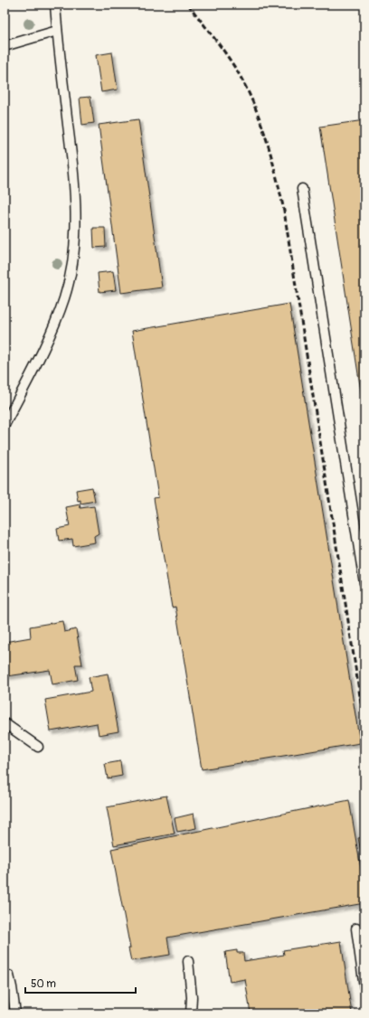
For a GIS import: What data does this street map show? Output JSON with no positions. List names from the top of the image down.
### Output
{
  "scale_bar": "50 m"
}
